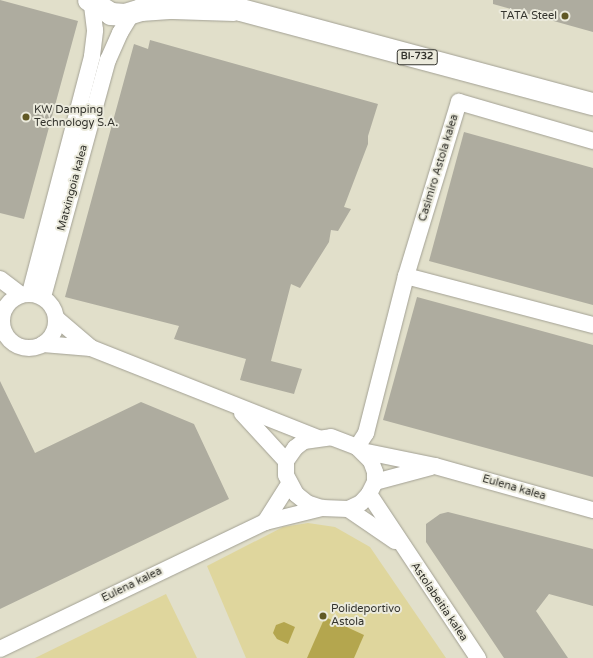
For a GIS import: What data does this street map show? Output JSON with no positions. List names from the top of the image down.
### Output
{
  "streets": {
    "main road": ["BI-732"],
    "street": [
      "Casimiro Astola kalea",
      "Matxingoia kalea",
      "Eulena kalea",
      "Astolabeitia kalea"
    ]
  },
  "crossings": [
    ["BI-732", "Matxingoia kalea"],
    ["Casimiro Astola kalea", "Eulena kalea"],
    ["Casimiro Astola kalea", "Astolabeitia kalea"],
    ["Eulena kalea", "Astolabeitia kalea"]
  ],
  "places": ["TATA Steel", "KW Damping Technology S.A.", "Polideportivo Astola"]
}
